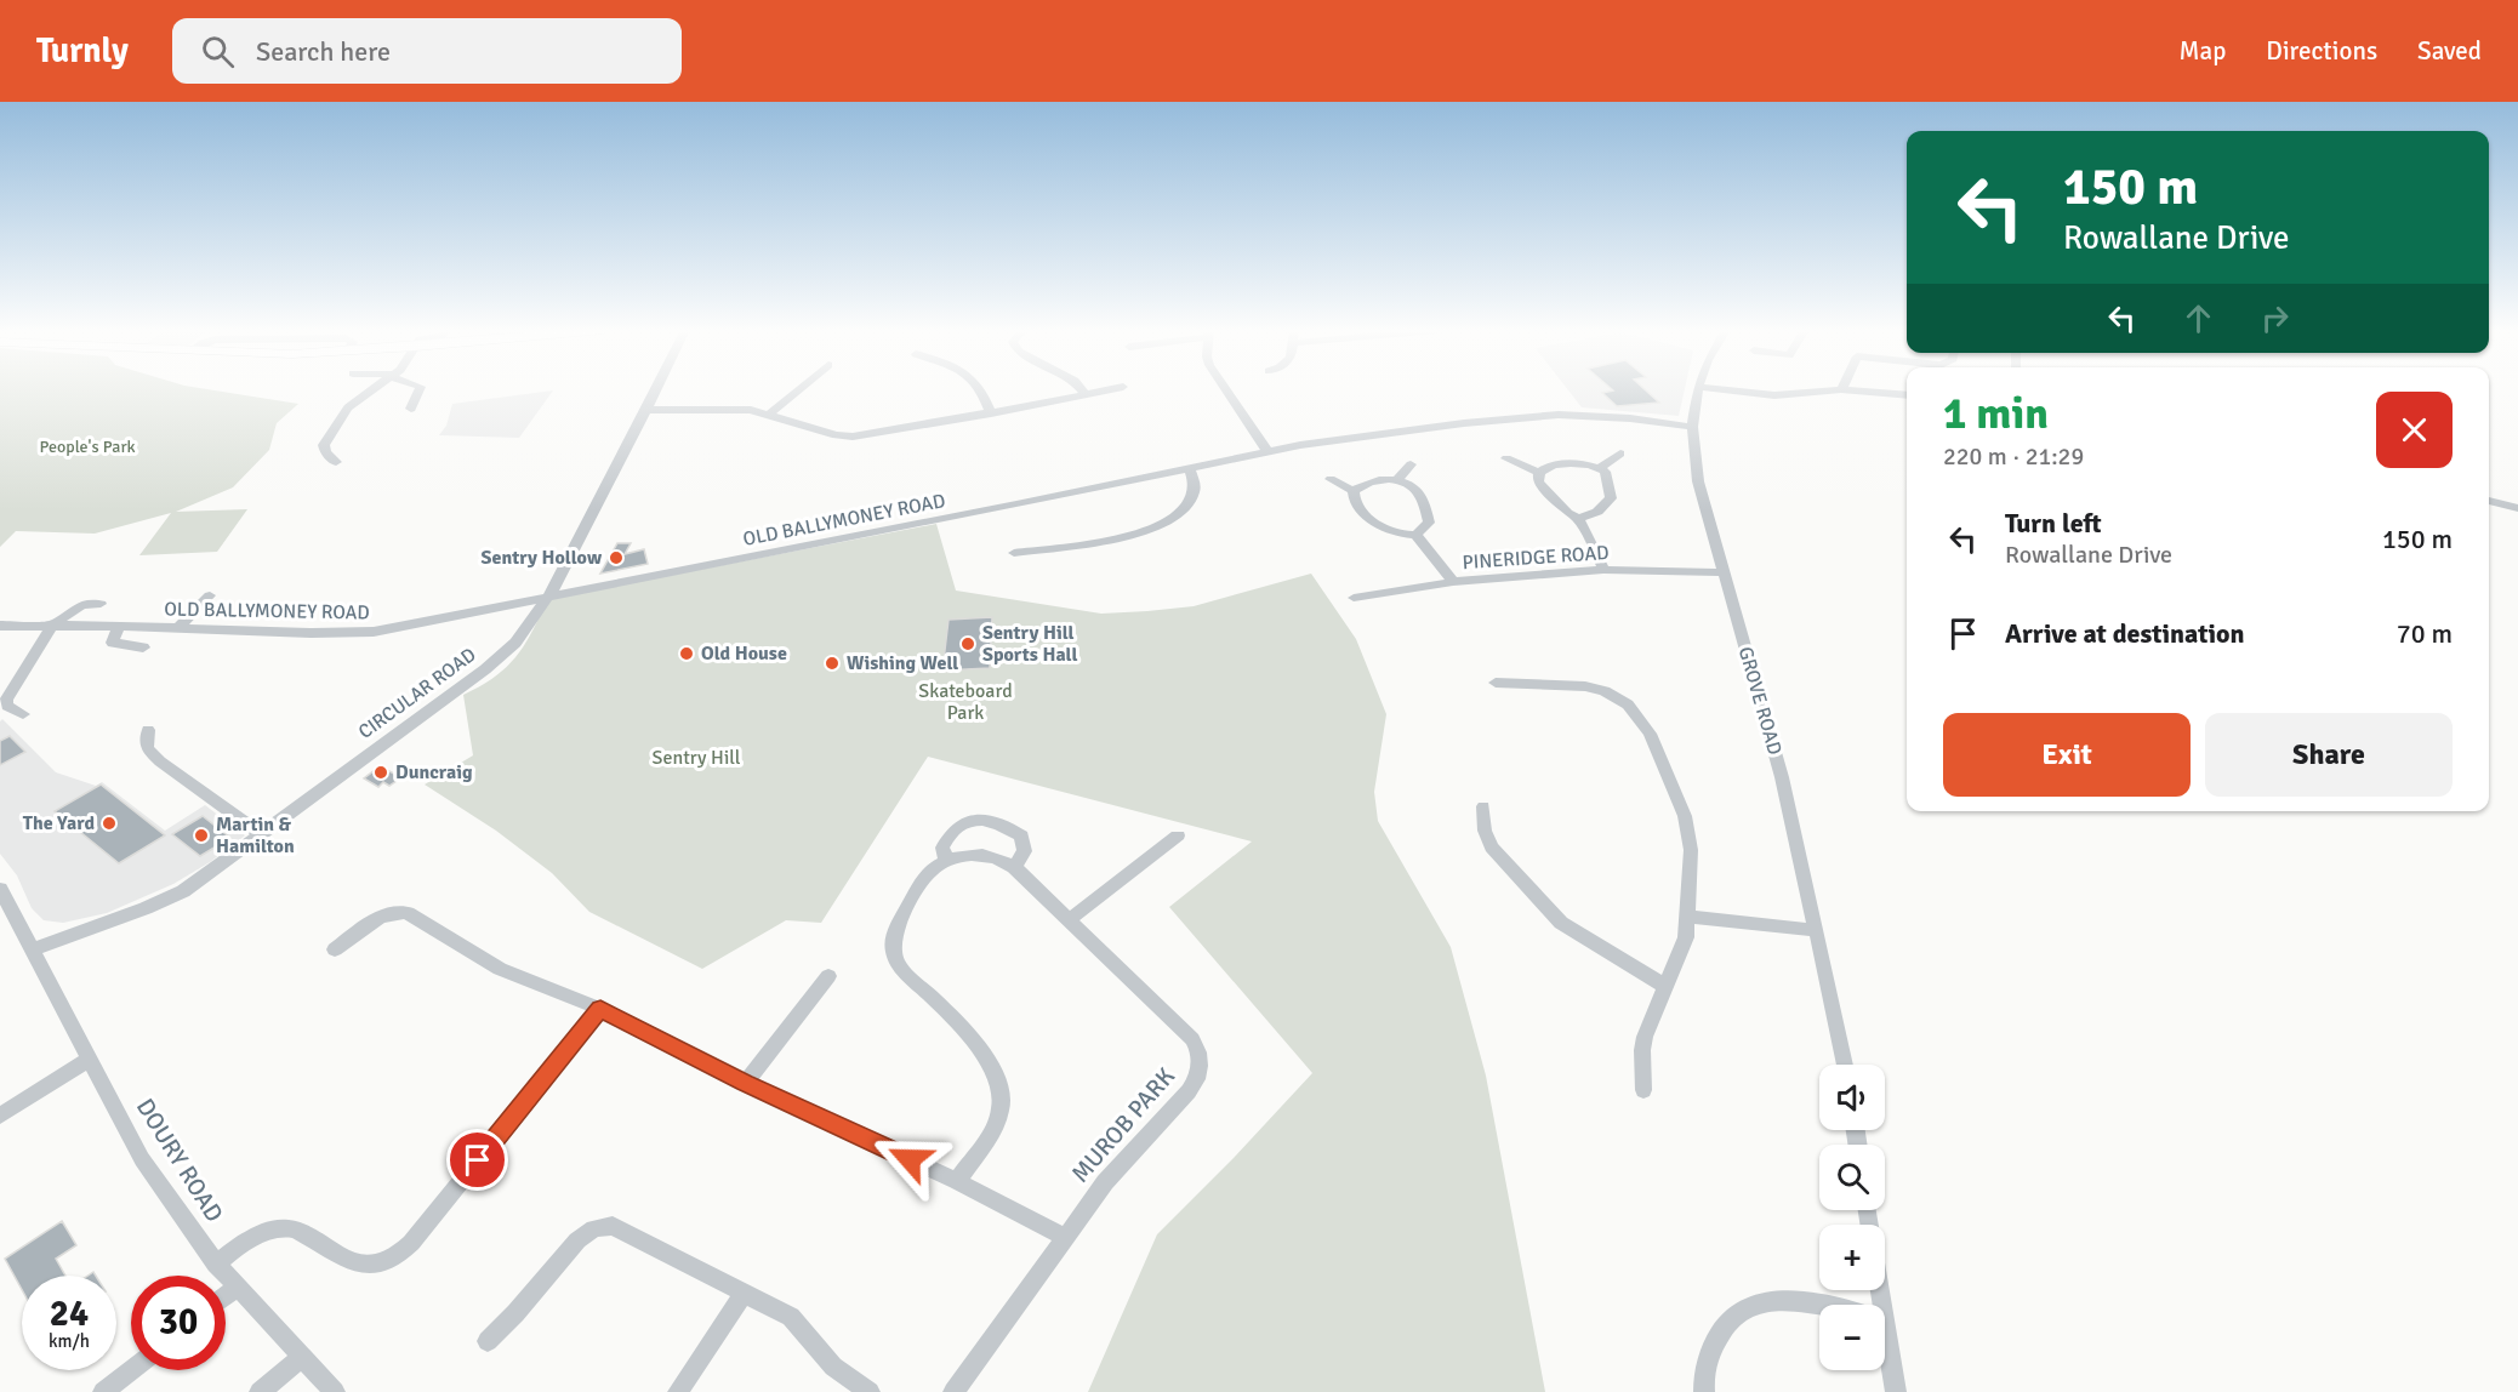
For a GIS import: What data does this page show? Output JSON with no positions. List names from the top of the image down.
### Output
{
  "streets": {
    "street": [
      "OLD BALLYMONEY ROAD",
      "PINERIDGE ROAD",
      "CIRCULAR ROAD",
      "GROVE ROAD",
      "MUROB PARK",
      "DOURY ROAD"
    ]
  },
  "crossings": [
    ["OLD BALLYMONEY ROAD", "CIRCULAR ROAD"],
    ["OLD BALLYMONEY ROAD", "GROVE ROAD"],
    ["PINERIDGE ROAD", "GROVE ROAD"],
    ["CIRCULAR ROAD", "DOURY ROAD"]
  ],
  "parks": ["People's Park", "Skateboard Park", "Sentry Hill"],
  "places": [
    "Sentry Hollow",
    "Sentry Hill Sports Hall",
    "Old House",
    "Wishing Well",
    "Duncraig",
    "The Yard",
    "Martin & Hamilton"
  ],
  "page": {
    "header": "Turnly",
    "search": "Search here",
    "nav": ["Map", "Directions", "Saved"],
    "turn": ["150 m", "Rowallane Drive"],
    "heading": ["1 min", "220 m · 21:29"],
    "list": [
      {
        "name": "Turn left",
        "note": "Rowallane Drive",
        "value": "150 m"
      },
      {
        "name": "Arrive at destination",
        "value": "70 m"
      }
    ],
    "buttons": ["Exit", "Share"],
    "map_buttons": ["+", "−"],
    "speed": "24 km/h",
    "limit": "30"
  }
}
